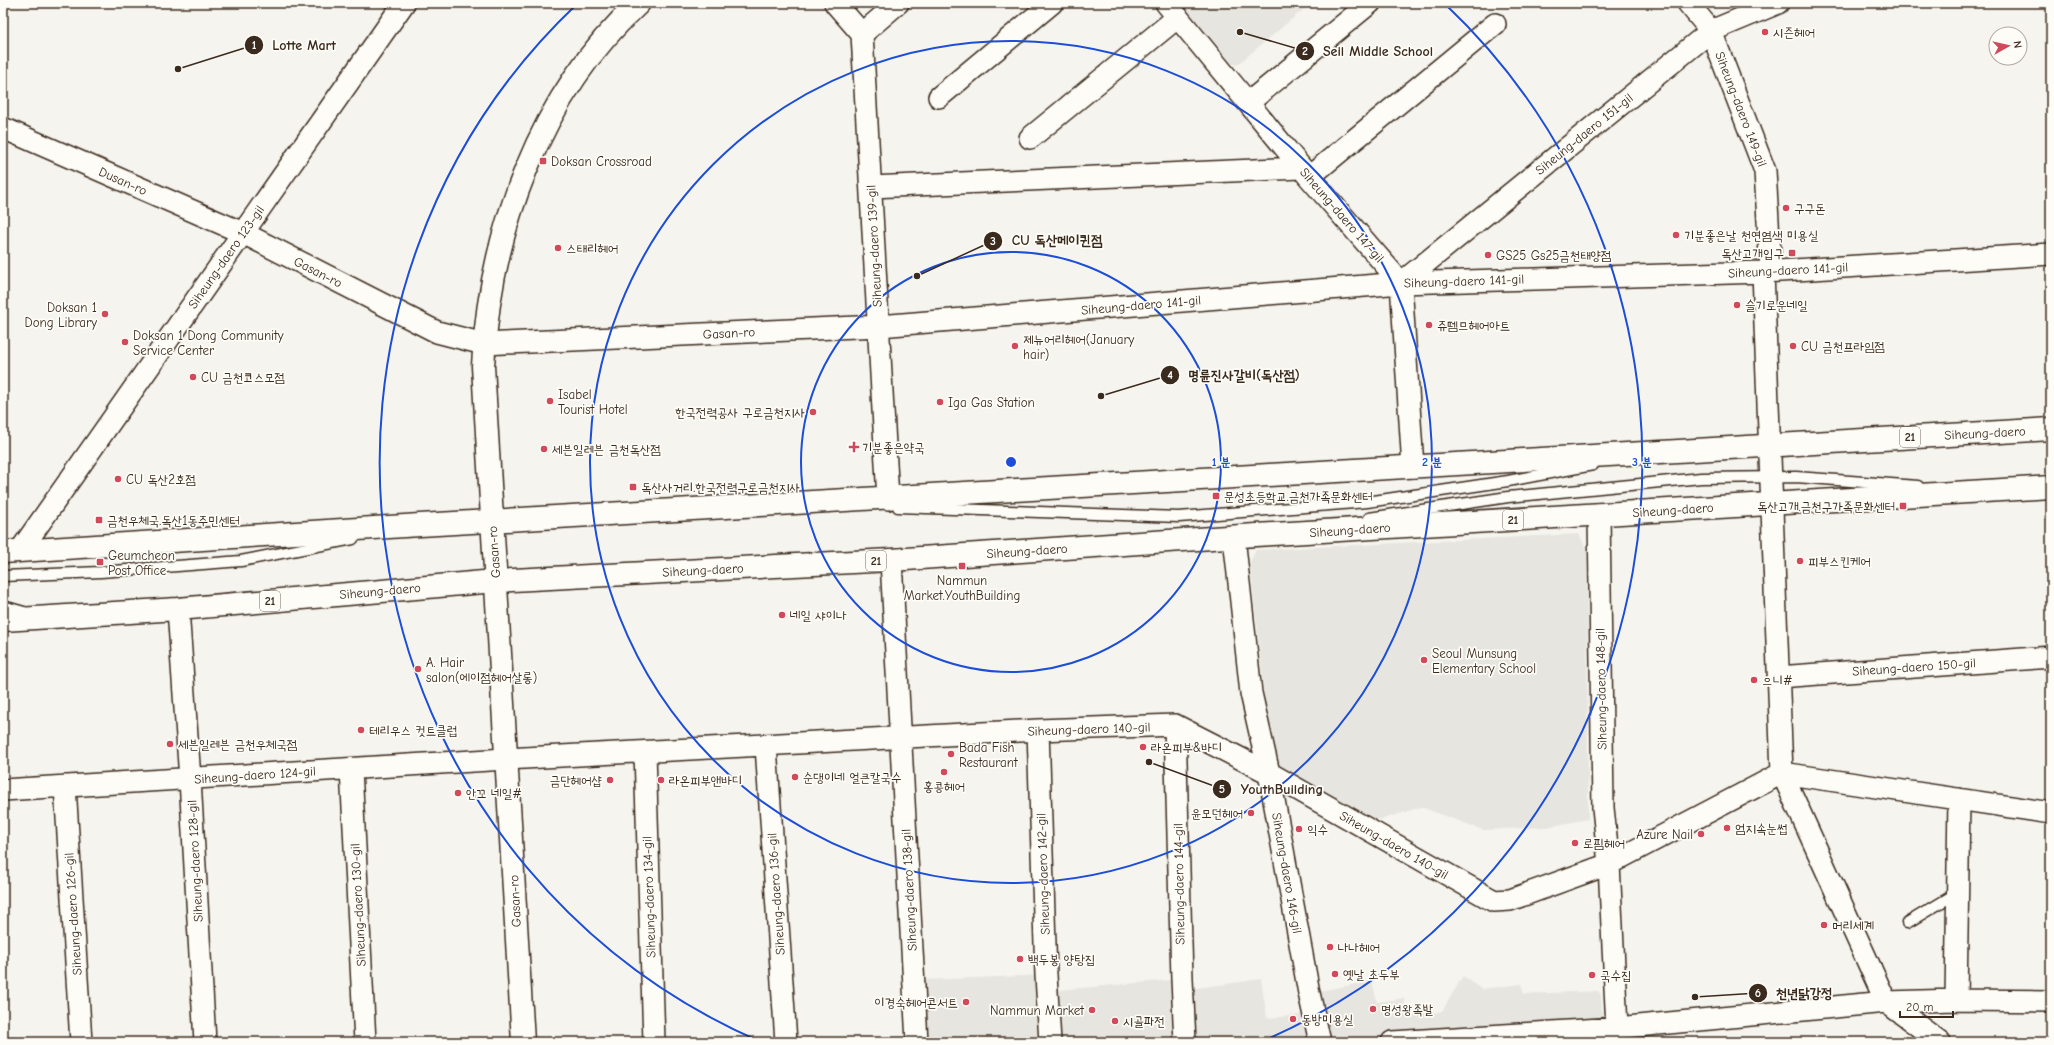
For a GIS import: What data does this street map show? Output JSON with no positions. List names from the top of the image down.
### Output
{
  "streets": {
    "main road": ["Gasan-ro", "Siheung-daero", "21"],
    "street": [
      "Siheung-daero 149-gil",
      "Siheung-daero 151-gil",
      "Dusan-ro",
      "Siheung-daero 147-gil",
      "Siheung-daero 139-gil",
      "Siheung-daero 123-gil",
      "Siheung-daero 141-gil",
      "Siheung-daero 150-gil",
      "Siheung-daero 148-gil",
      "Siheung-daero 140-gil",
      "Siheung-daero 124-gil",
      "Siheung-daero 128-gil",
      "Siheung-daero 146-gil",
      "Siheung-daero 142-gil",
      "Siheung-daero 144-gil",
      "Siheung-daero 138-gil",
      "Siheung-daero 136-gil",
      "Siheung-daero 134-gil",
      "Siheung-daero 130-gil",
      "Siheung-daero 126-gil"
    ]
  },
  "crossings": [
    ["Siheung-daero 149-gil", "Siheung-daero 151-gil"],
    ["Siheung-daero 149-gil", "Siheung-daero 141-gil"],
    ["Siheung-daero 149-gil", "Siheung-daero"],
    ["Siheung-daero 151-gil", "Siheung-daero 147-gil"],
    ["Siheung-daero 151-gil", "Siheung-daero 141-gil"],
    ["Dusan-ro", "Siheung-daero 123-gil"],
    ["Dusan-ro", "Gasan-ro"],
    ["Siheung-daero 147-gil", "Siheung-daero 141-gil"],
    ["Siheung-daero 139-gil", "Siheung-daero 141-gil"],
    ["Siheung-daero 139-gil", "Gasan-ro"],
    ["Siheung-daero 139-gil", "Siheung-daero"],
    ["Siheung-daero 123-gil", "Gasan-ro"],
    ["Siheung-daero 123-gil", "Siheung-daero"],
    ["Siheung-daero 141-gil", "Gasan-ro"],
    ["Gasan-ro", "Siheung-daero"],
    ["Gasan-ro", "Siheung-daero 124-gil"],
    ["Siheung-daero", "Siheung-daero 148-gil"],
    ["Siheung-daero", "Siheung-daero 128-gil"],
    ["Siheung-daero", "Siheung-daero 146-gil"],
    ["Siheung-daero", "Siheung-daero 138-gil"],
    ["Siheung-daero 148-gil", "Siheung-daero 140-gil"],
    ["Siheung-daero 140-gil", "Siheung-daero 146-gil"],
    ["Siheung-daero 140-gil", "Siheung-daero 142-gil"],
    ["Siheung-daero 140-gil", "Siheung-daero 144-gil"],
    ["Siheung-daero 140-gil", "Siheung-daero 138-gil"],
    ["Siheung-daero 124-gil", "Siheung-daero 128-gil"],
    ["Siheung-daero 124-gil", "Siheung-daero 130-gil"],
    ["Siheung-daero 124-gil", "Siheung-daero 126-gil"]
  ],
  "places": {
    "other": [
      "Seil Middle School",
      "시즌헤어",
      "Lotte Mart",
      "구구돈",
      "기분좋은날 천연염색 미용실",
      "스태리헤어",
      "GS25 Gs25금천태양점",
      "CU 독산메이퀸점",
      "슬기로운네일",
      "Doksan 1 Dong Library",
      "쥬뗌므헤어아트",
      "Doksan 1 Dong Community Service Center",
      "제뉴어리헤어(January hair)",
      "CU 금천프라임점",
      "CU 금천코스모점",
      "명륜진사갈비(독산점)",
      "Isabel Tourist Hotel",
      "Iga Gas Station",
      "한국전력공사 구로금천지사",
      "세븐일레븐 금천독산점",
      "CU 독산2호점",
      "피부스킨케어",
      "네일 샤이나",
      "Seoul Munsung Elementary School",
      "A. Hair salon(에이점헤어살롱)",
      "으니#",
      "테리우스 컷트클럽",
      "세븐일레븐 금천우체국점",
      "라온피부&바디",
      "Bada Fish Restaurant",
      "YouthBuilding",
      "홍콩헤어",
      "순댕이네 얼큰칼국수",
      "금단헤어샵",
      "라온피부앤바디",
      "안꼬 네일#",
      "윤모던헤어",
      "엄지속눈썹",
      "익수",
      "Azure Nail",
      "로핌헤어",
      "머리세계",
      "나나헤어",
      "백두봉 양탕집",
      "옛날 초두부",
      "국수집",
      "천년닭강정",
      "이경숙헤어콘서트",
      "명성왕족발",
      "Nammun Market",
      "동방미용실",
      "시골파전"
    ],
    "transit": [
      "Doksan Crossroad",
      "독산고개입구",
      "독산사거리.한국전력구로금천지사",
      "문성초등학교.금천가족문화센터",
      "독산고개.금천구가족문화센터",
      "금천우체국.독산1동주민센터",
      "Geumcheon Post Office",
      "Nammun Market.YouthBuilding"
    ],
    "health": ["기분좋은약국"]
  },
  "scale_bar": "20 m",
  "north": "right",
  "rings": ["1 분", "2 분", "3 분"]
}
